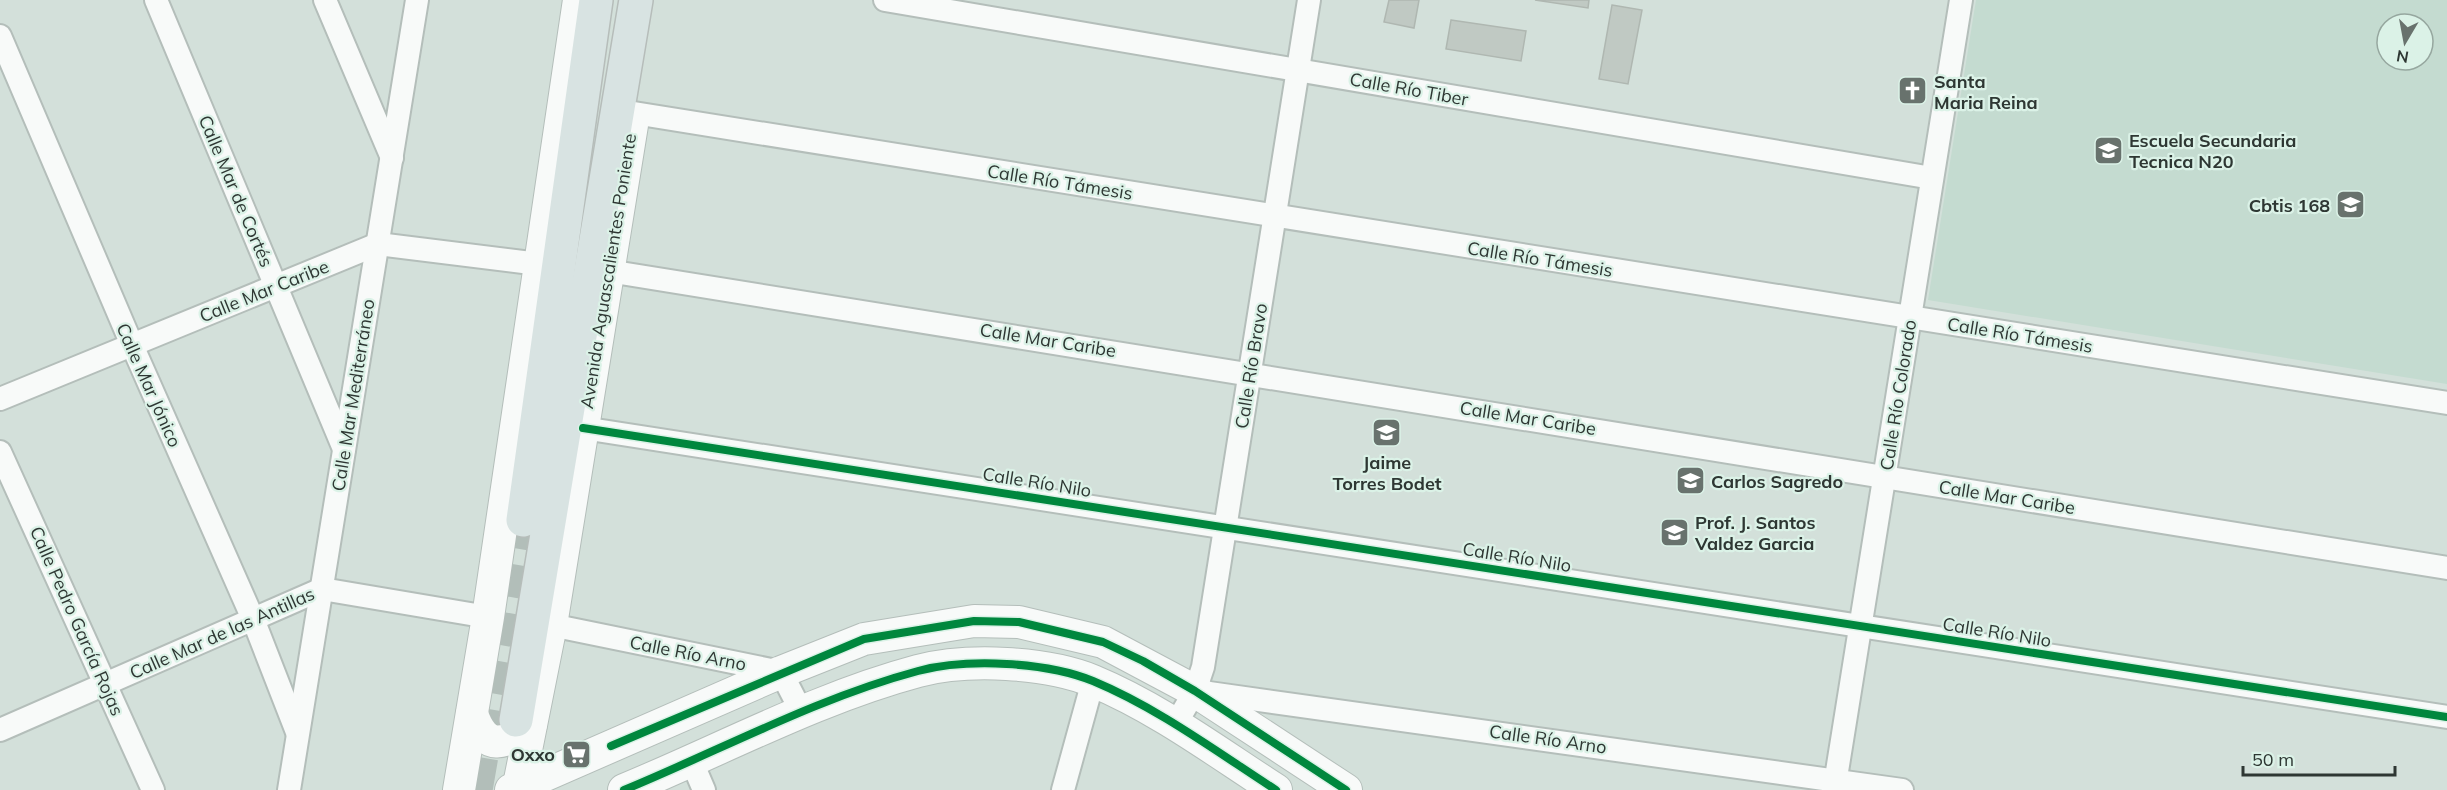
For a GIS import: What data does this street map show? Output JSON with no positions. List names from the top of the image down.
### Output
{
  "streets": {
    "main road": ["Avenida Aguascalientes Poniente"],
    "street": [
      "Calle Río Tiber",
      "Calle Río Támesis",
      "Calle Mar de Cortés",
      "Calle Mar Caribe",
      "Calle Río Bravo",
      "Calle Mar Jónico",
      "Calle Mar Mediterráneo",
      "Calle Río Colorado",
      "Calle Río Nilo",
      "Calle Pedro García Rojas",
      "Calle Mar de las Antillas",
      "Calle Río Arno"
    ]
  },
  "crossings": [
    ["Calle Río Tiber", "Calle Río Bravo"],
    ["Calle Río Tiber", "Calle Río Colorado"],
    ["Calle Río Támesis", "Avenida Aguascalientes Poniente"],
    ["Calle Río Támesis", "Calle Río Bravo"],
    ["Calle Río Támesis", "Calle Río Colorado"],
    ["Calle Mar de Cortés", "Calle Mar Caribe"],
    ["Calle Mar de Cortés", "Calle Mar Mediterráneo"],
    ["Avenida Aguascalientes Poniente", "Calle Mar Caribe"],
    ["Avenida Aguascalientes Poniente", "Calle Río Nilo"],
    ["Avenida Aguascalientes Poniente", "Calle Río Arno"],
    ["Calle Mar Caribe", "Calle Río Bravo"],
    ["Calle Mar Caribe", "Calle Mar Jónico"],
    ["Calle Mar Caribe", "Calle Mar Mediterráneo"],
    ["Calle Mar Caribe", "Calle Río Colorado"],
    ["Calle Río Bravo", "Calle Río Nilo"],
    ["Calle Río Bravo", "Calle Río Arno"],
    ["Calle Mar Jónico", "Calle Mar Mediterráneo"],
    ["Calle Mar Jónico", "Calle Mar de las Antillas"],
    ["Calle Mar Mediterráneo", "Calle Mar de las Antillas"],
    ["Calle Río Colorado", "Calle Río Nilo"],
    ["Calle Río Colorado", "Calle Río Arno"],
    ["Calle Pedro García Rojas", "Calle Mar de las Antillas"]
  ],
  "places": {
    "church": ["Santa Maria Reina"],
    "school or university": [
      "Escuela Secundaria Tecnica N20",
      "Cbtis 168",
      "Jaime Torres Bodet",
      "Carlos Sagredo",
      "Prof. J. Santos Valdez Garcia"
    ],
    "supermarket": ["Oxxo"]
  },
  "scale_bar": "50 m",
  "north": "bottom"
}
